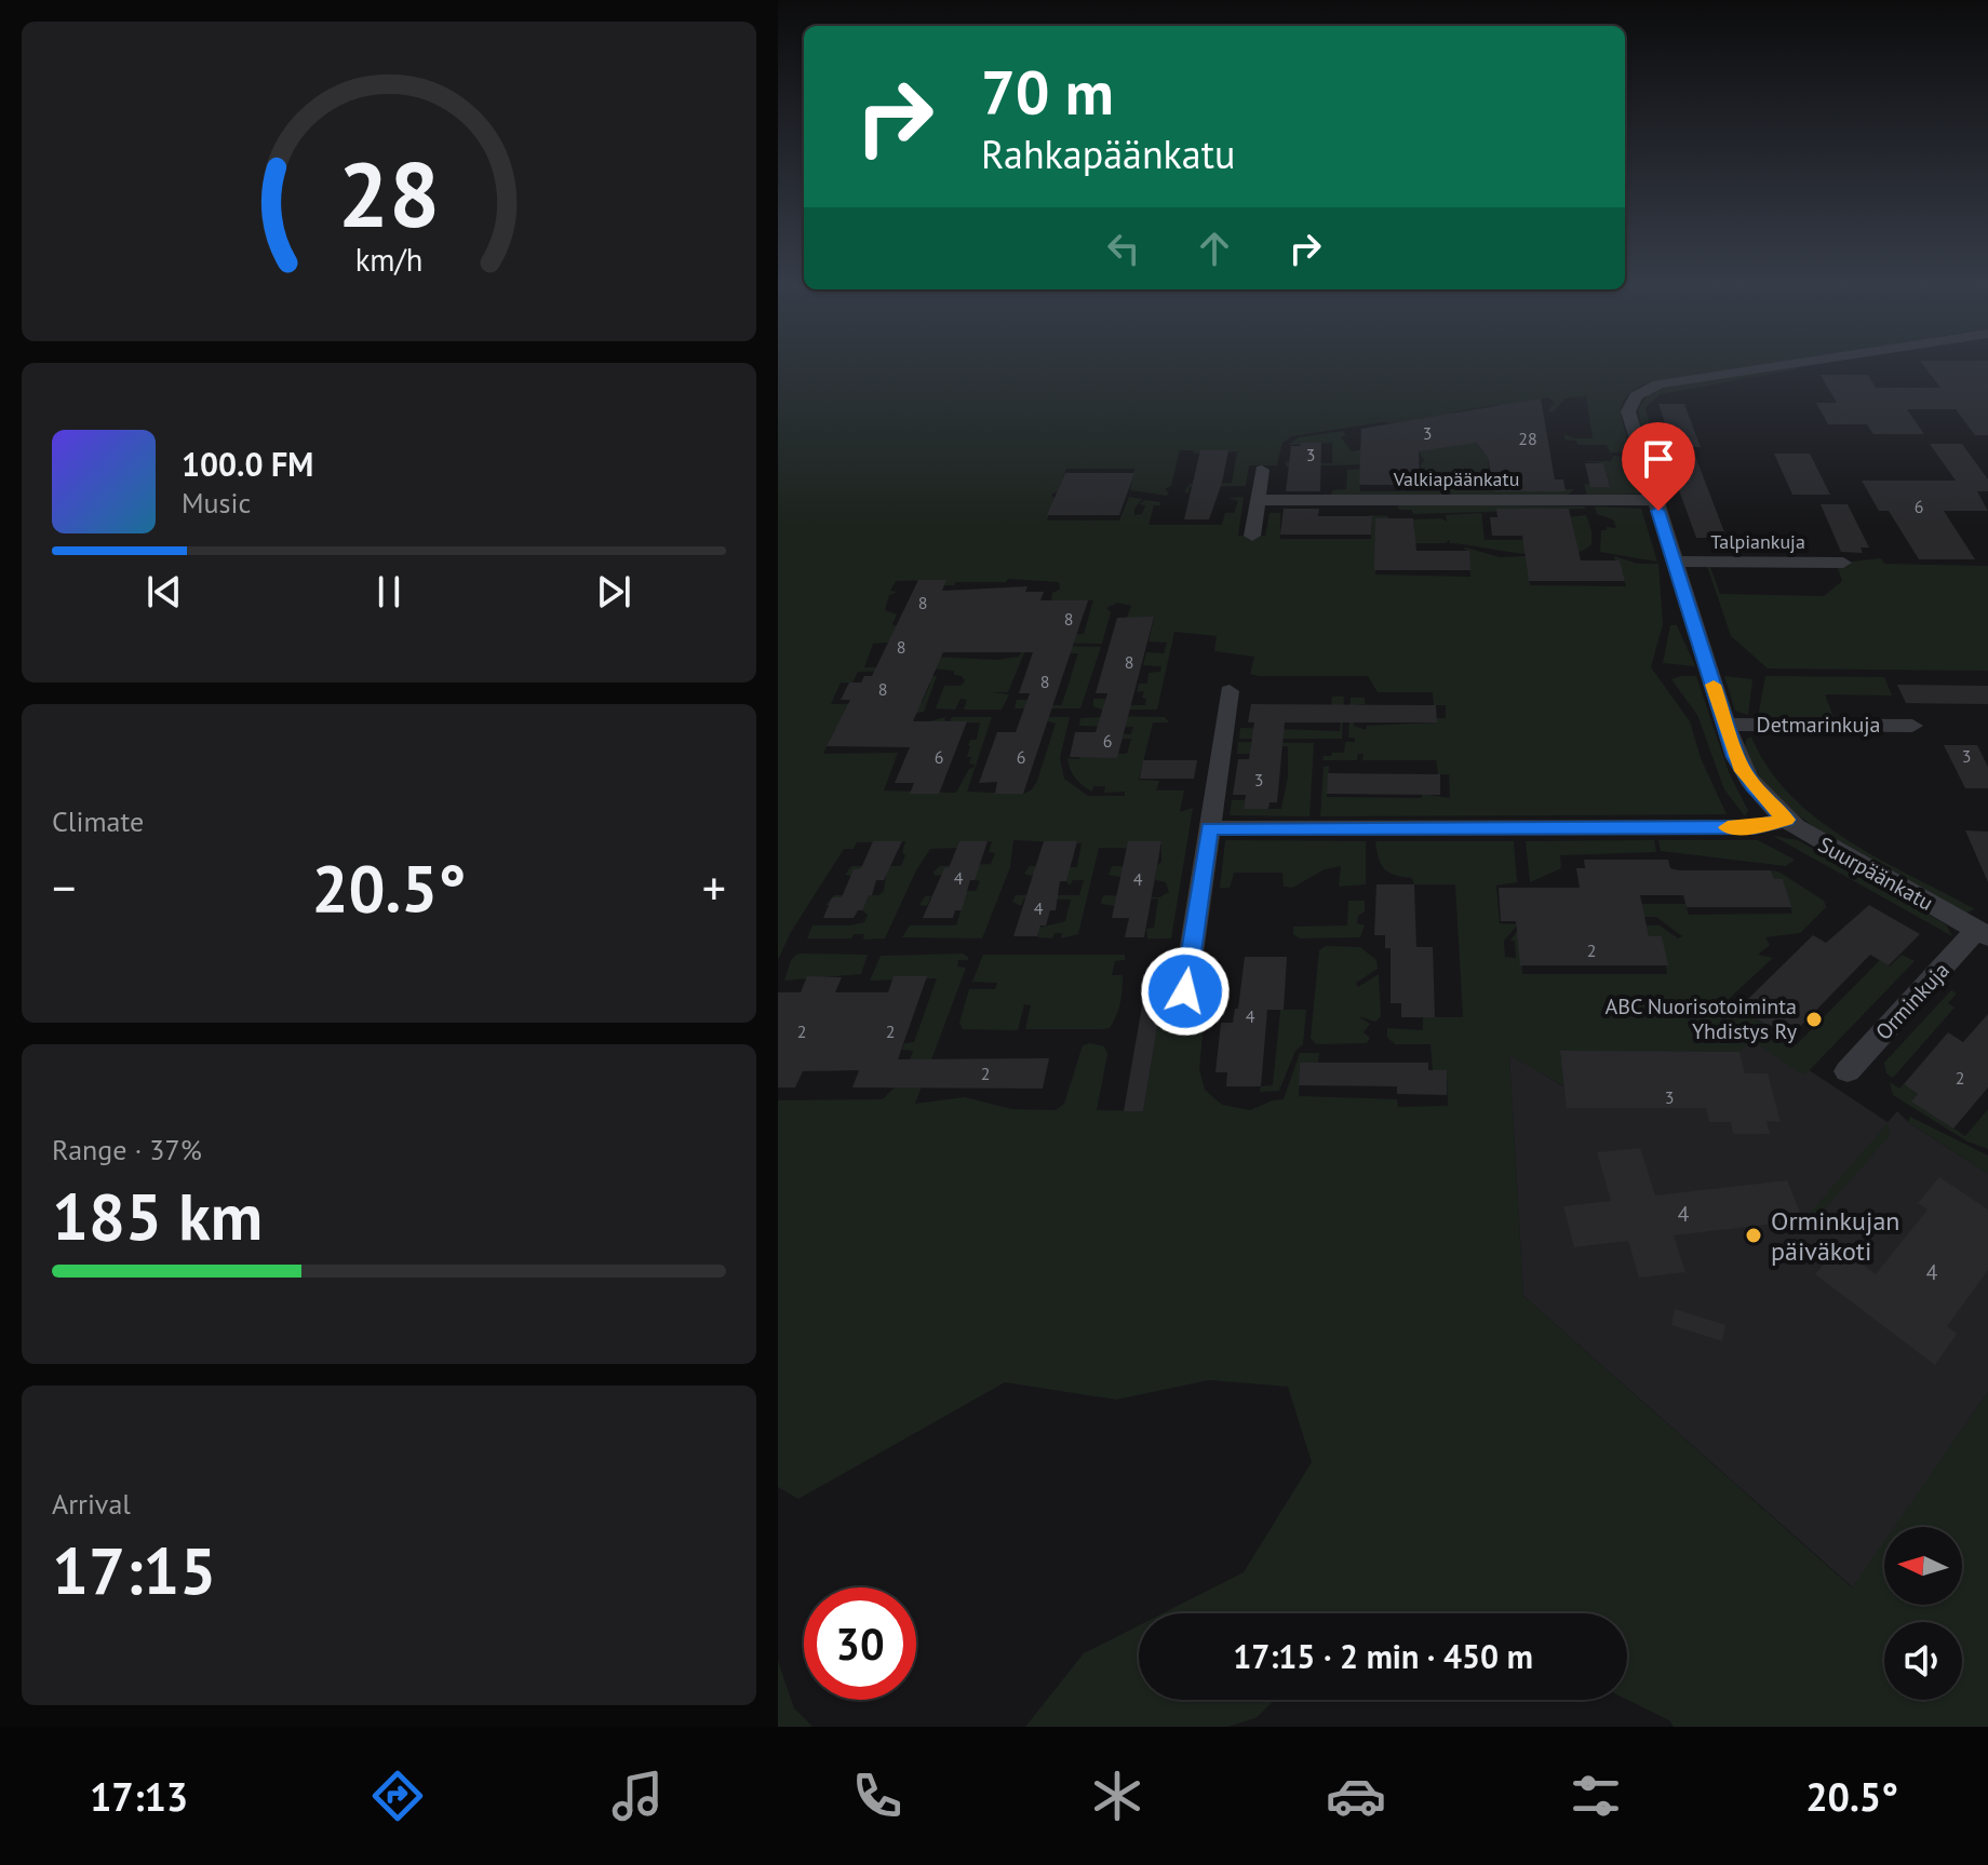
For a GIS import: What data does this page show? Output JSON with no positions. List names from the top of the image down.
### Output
{
  "streets": {
    "street": [
      "Valkiapäänkatu",
      "Talpiankuja",
      "Detmarinkuja",
      "Suurpäänkatu",
      "Orminkuja"
    ]
  },
  "crossings": [
    ["Valkiapäänkatu", "Suurpäänkatu"],
    ["Talpiankuja", "Suurpäänkatu"],
    ["Detmarinkuja", "Suurpäänkatu"],
    ["Suurpäänkatu", "Orminkuja"]
  ],
  "places": ["ABC Nuorisotoiminta Yhdistys Ry", "Orminkujan päiväkoti"],
  "house_numbers": [
    "3",
    "28",
    "3",
    "6",
    "8",
    "8",
    "8",
    "8",
    "8",
    "8",
    "6",
    "3",
    "6",
    "6",
    "3",
    "4",
    "4",
    "4",
    "2",
    "4",
    "2",
    "2",
    "2",
    "2",
    "3",
    "4",
    "4"
  ],
  "north": "left",
  "page": {
    "turn": ["70 m", "Rahkapäänkatu"],
    "song": ["100.0 FM", "Music"],
    "tile": [
      "Climate",
      ["Range · 37%", "185 km"],
      ["Arrival", "17:15"]
    ],
    "heat": ["−", "20.5°", "+"],
    "limit": "30",
    "trip": "17:15 · 2 min · 450 m",
    "tabs": ["17:13", "20.5°"],
    "gauge": ["28", "km/h"]
  }
}
